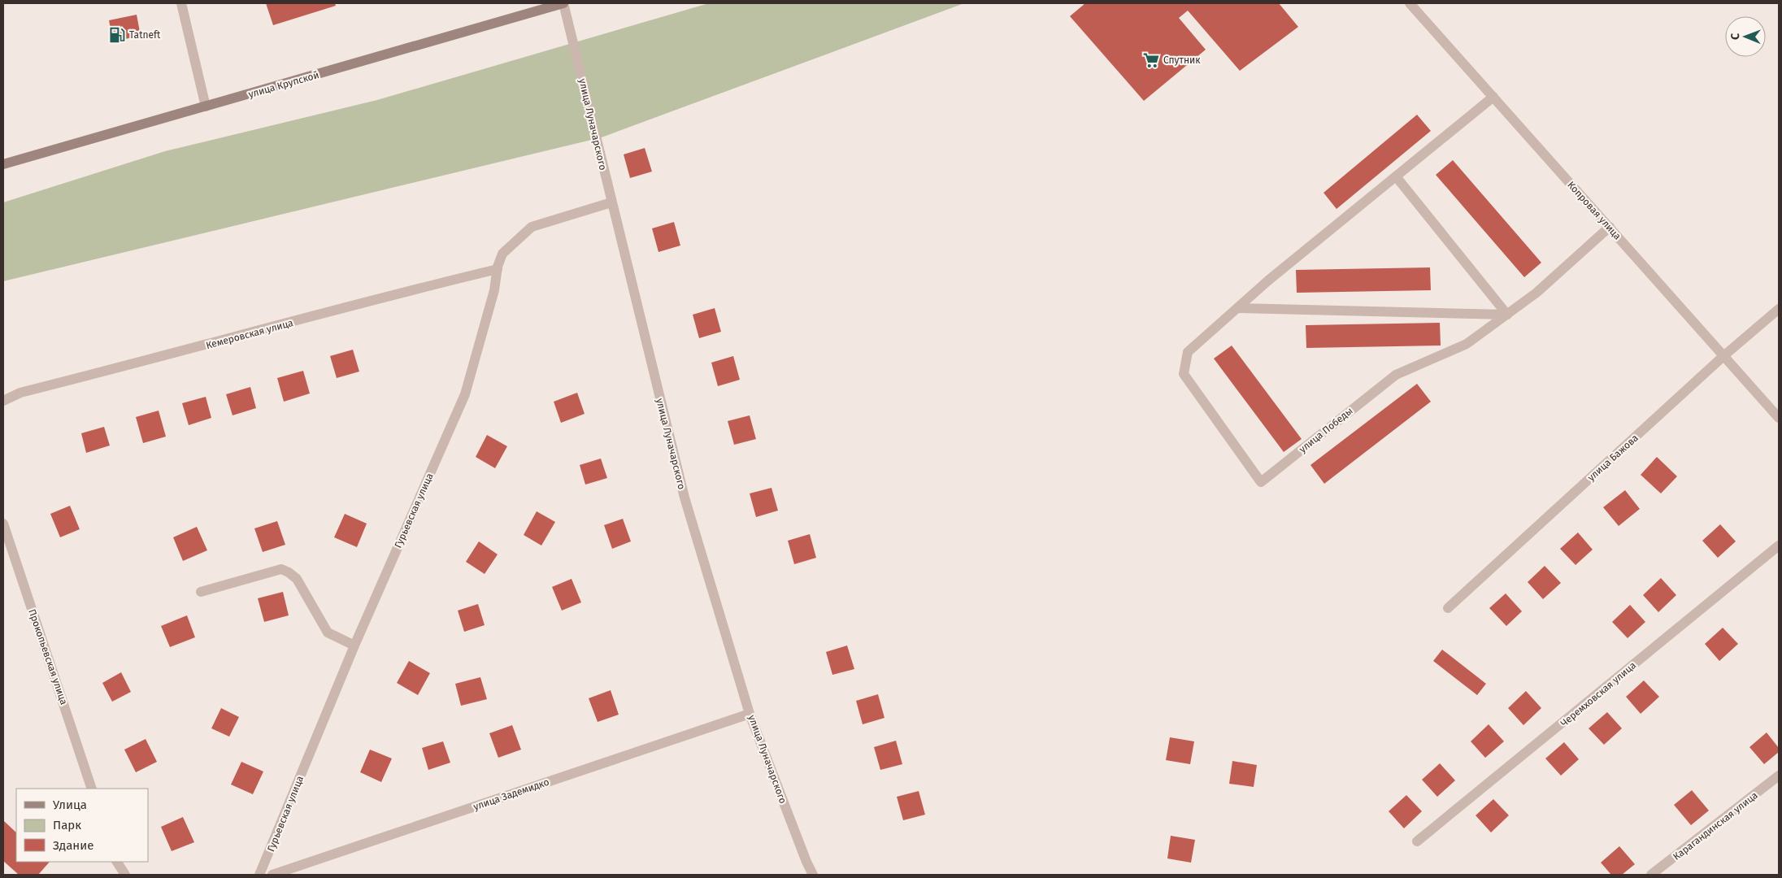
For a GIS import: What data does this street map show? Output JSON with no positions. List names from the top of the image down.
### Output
{
  "streets": {
    "street": [
      "улица Крупской",
      "улица Луначарского",
      "Копровая улица",
      "Кемеровская улица",
      "улица Победы",
      "улица Бажова",
      "Гурьевская улица",
      "Прокопьевская улица",
      "Черемховская улица",
      "улица Задемидко",
      "Карагандинская улица"
    ]
  },
  "crossings": [
    ["улица Крупской", "улица Луначарского"],
    ["улица Луначарского", "Гурьевская улица"],
    ["улица Луначарского", "улица Задемидко"],
    ["Копровая улица", "улица Победы"],
    ["Копровая улица", "улица Бажова"],
    ["Кемеровская улица", "Гурьевская улица"]
  ],
  "places": {
    "fuel station": ["Tatneft"],
    "supermarket": ["Спутник"]
  },
  "legend": ["Улица", "Парк", "Здание"],
  "north": "left"
}
